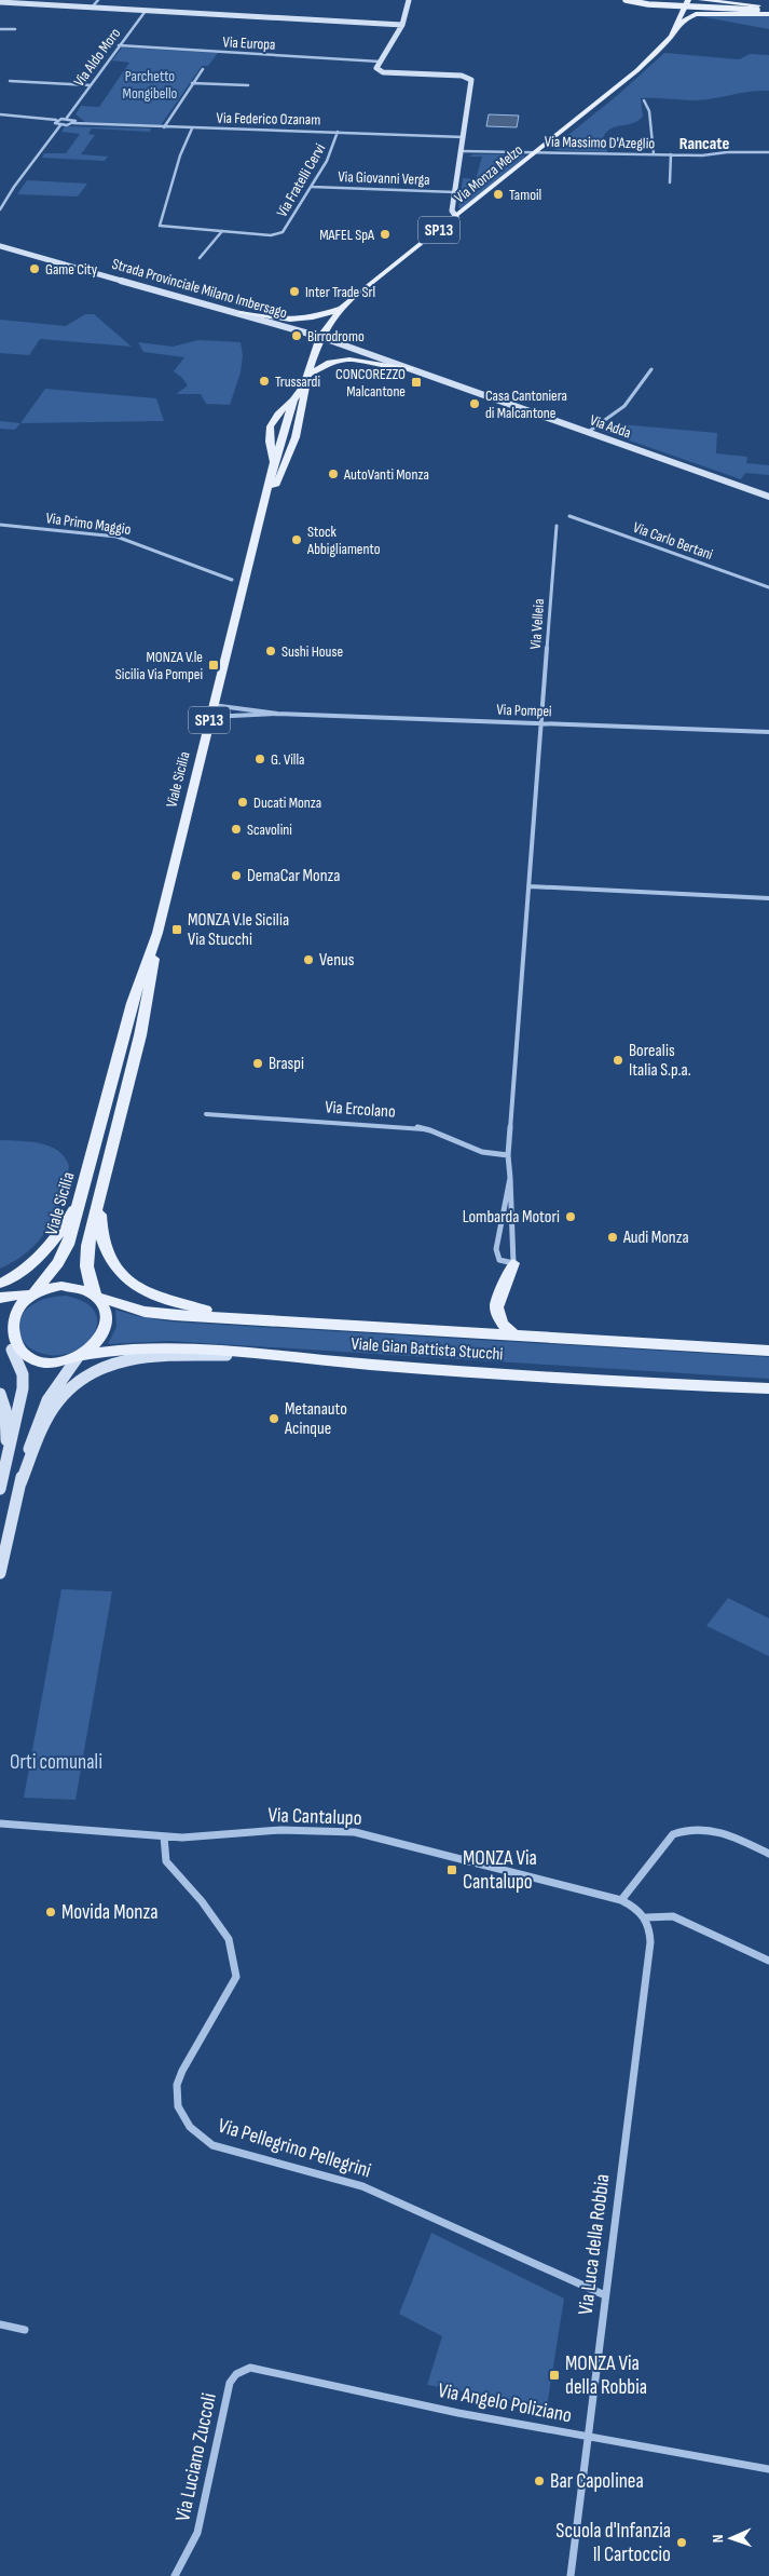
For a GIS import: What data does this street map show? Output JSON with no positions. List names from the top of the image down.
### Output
{
  "streets": {
    "main road": [
      "Via Monza Melzo",
      "SP13",
      "Viale Sicilia",
      "Viale Gian Battista Stucchi"
    ],
    "street": [
      "Via Europa",
      "Via Aldo Moro",
      "Via Federico Ozanam",
      "Via Massimo D'Azeglio",
      "Via Giovanni Verga",
      "Via Fratelli Cervi",
      "Strada Provinciale Milano Imbersago",
      "Via Adda",
      "Via Primo Maggio",
      "Via Carlo Bertani",
      "Via Velleia",
      "Via Pompei",
      "Via Ercolano",
      "Via Cantalupo",
      "Via Pellegrino Pellegrini",
      "Via Luca della Robbia",
      "Via Angelo Poliziano",
      "Via Luciano Zuccoli"
    ]
  },
  "crossings": [
    ["Via Europa", "Via Aldo Moro"],
    ["Via Federico Ozanam", "Via Fratelli Cervi"],
    ["Via Massimo D'Azeglio", "Via Monza Melzo"],
    ["Via Monza Melzo", "SP13"],
    ["Via Monza Melzo", "Strada Provinciale Milano Imbersago"],
    ["Via Monza Melzo", "Via Adda"],
    ["Via Monza Melzo", "Viale Sicilia"],
    ["Via Giovanni Verga", "Via Fratelli Cervi"],
    ["Strada Provinciale Milano Imbersago", "Via Adda"],
    ["Strada Provinciale Milano Imbersago", "Viale Sicilia"],
    ["Via Adda", "Viale Sicilia"],
    ["Via Velleia", "Via Pompei"],
    ["Via Pompei", "Viale Sicilia"],
    ["Viale Sicilia", "Viale Gian Battista Stucchi"],
    ["Via Cantalupo", "Via Pellegrino Pellegrini"],
    ["Via Cantalupo", "Via Luca della Robbia"],
    ["Via Pellegrino Pellegrini", "Via Luca della Robbia"],
    ["Via Luca della Robbia", "Via Angelo Poliziano"],
    ["Via Angelo Poliziano", "Via Luciano Zuccoli"]
  ],
  "districts": ["Rancate"],
  "parks": ["Parchetto Mongibello", "Orti comunali"],
  "places": {
    "other": [
      "Tamoil",
      "MAFEL SpA",
      "Game City",
      "Inter Trade Srl",
      "Birrodromo",
      "Trussardi",
      "Casa Cantoniera di Malcantone",
      "AutoVanti Monza",
      "Stock Abbigliamento",
      "Sushi House",
      "G. Villa",
      "Ducati Monza",
      "Scavolini",
      "DemaCar Monza",
      "Venus",
      "Borealis Italia S.p.a.",
      "Braspi",
      "Lombarda Motori",
      "Audi Monza",
      "Metanauto Acinque",
      "Movida Monza",
      "Bar Capolinea",
      "Scuola d'Infanzia Il Cartoccio"
    ],
    "transit": [
      "CONCOREZZO Malcantone",
      "MONZA V.le Sicilia Via Pompei",
      "MONZA V.le Sicilia Via Stucchi",
      "MONZA Via Cantalupo",
      "MONZA Via della Robbia"
    ]
  },
  "north": "left"
}
